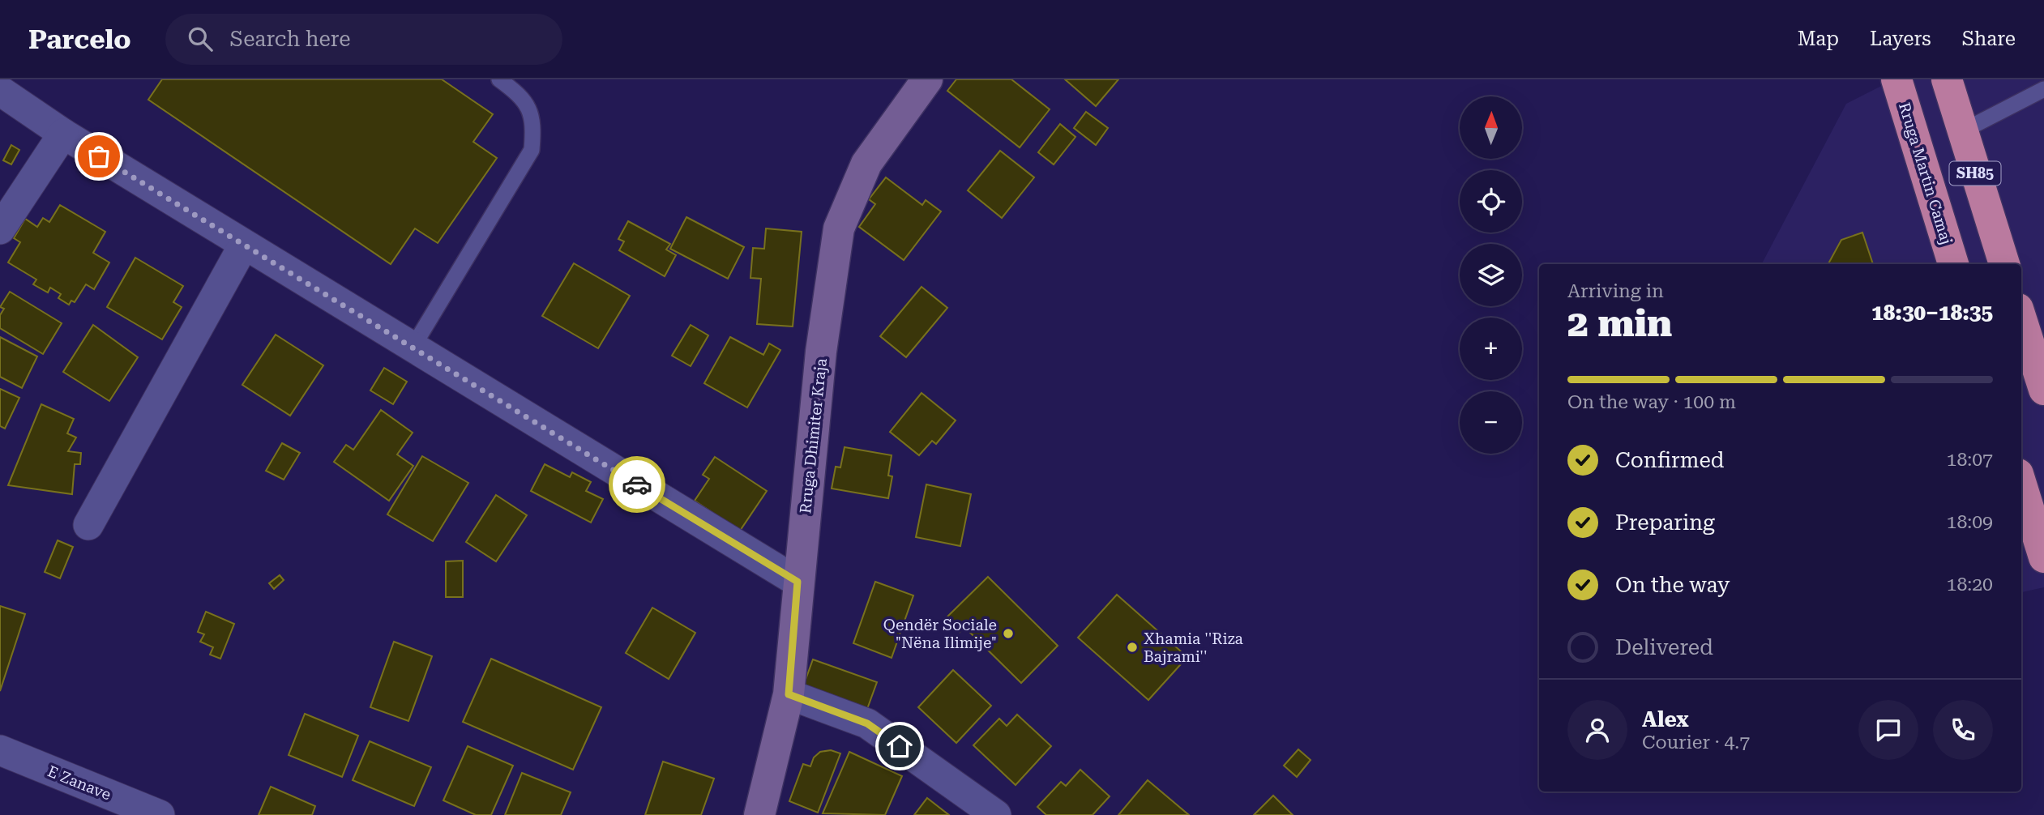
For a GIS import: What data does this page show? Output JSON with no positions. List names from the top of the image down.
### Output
{
  "streets": {
    "highway": ["Rruga Martin Camaj", "SH85"],
    "street": ["Rruga Dhimiter Kraja", "E Zanave"]
  },
  "places": ["Qendër Sociale \"Nëna Ilimije\"", "Xhamia ''Riza Bajrami''"],
  "north": "top",
  "page": {
    "header": "Parcelo",
    "search": "Search here",
    "nav": ["Map", "Layers", "Share"],
    "map_buttons": ["+", "−"],
    "heading": ["2 min", "Arriving in", "18:30–18:35"],
    "panel": ["Alex", "Courier · 4.7"],
    "bar": "On the way · 100 m",
    "list": [
      ["Confirmed", "18:07"],
      ["Preparing", "18:09"],
      ["On the way", "18:20"],
      "Delivered"
    ]
  }
}
